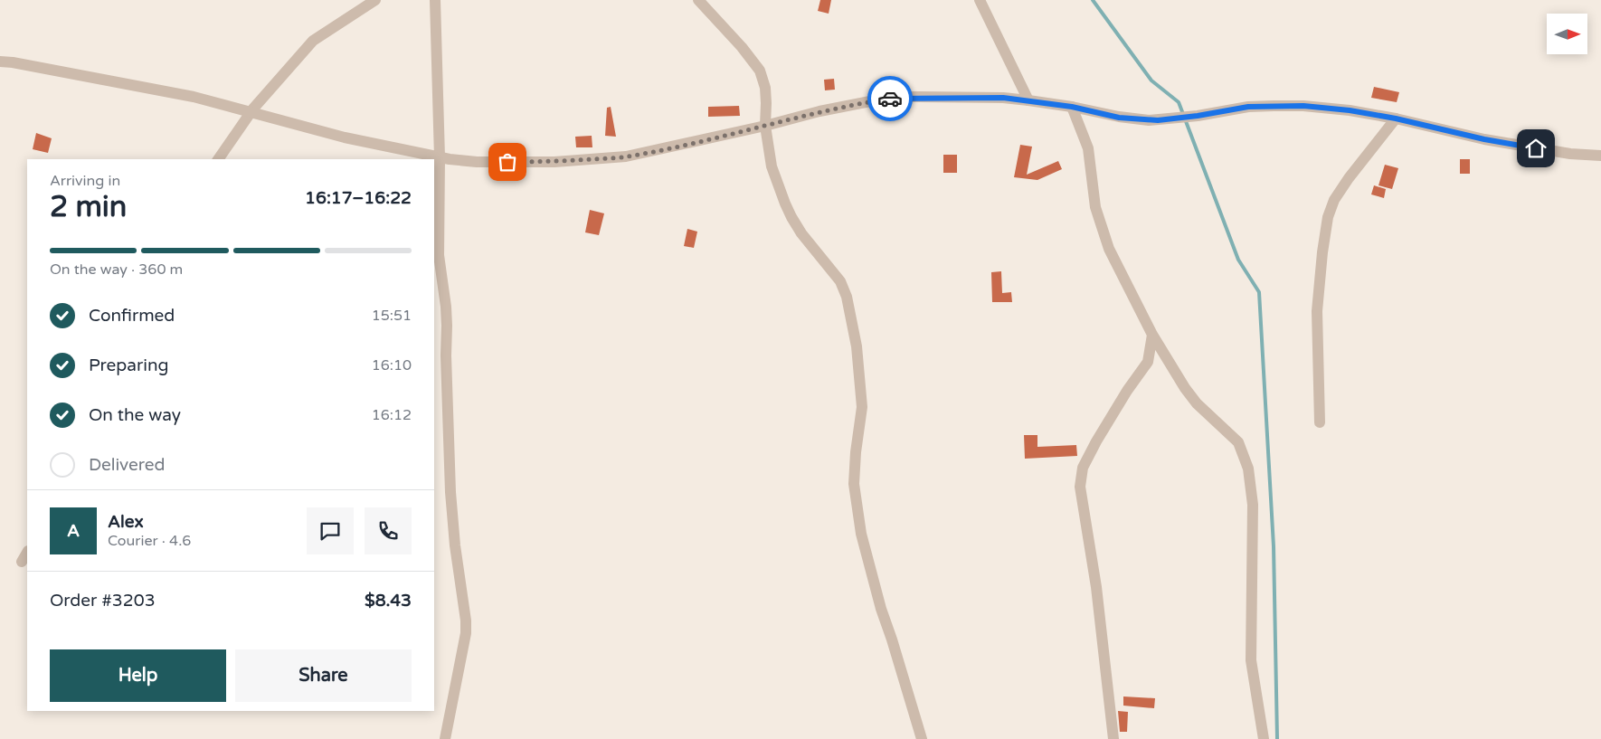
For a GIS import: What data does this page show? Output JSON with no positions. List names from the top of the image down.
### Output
{
  "north": "right",
  "page": {
    "heading": ["2 min", "Arriving in", "16:17–16:22"],
    "panel": [
      "Alex",
      "Courier · 4.6",
      "Order #3203",
      "$8.43"
    ],
    "bar": "On the way · 360 m",
    "list": [
      ["Confirmed", "15:51"],
      ["Preparing", "16:10"],
      ["On the way", "16:12"],
      "Delivered"
    ],
    "round": "A",
    "buttons": ["Help", "Share"]
  }
}
